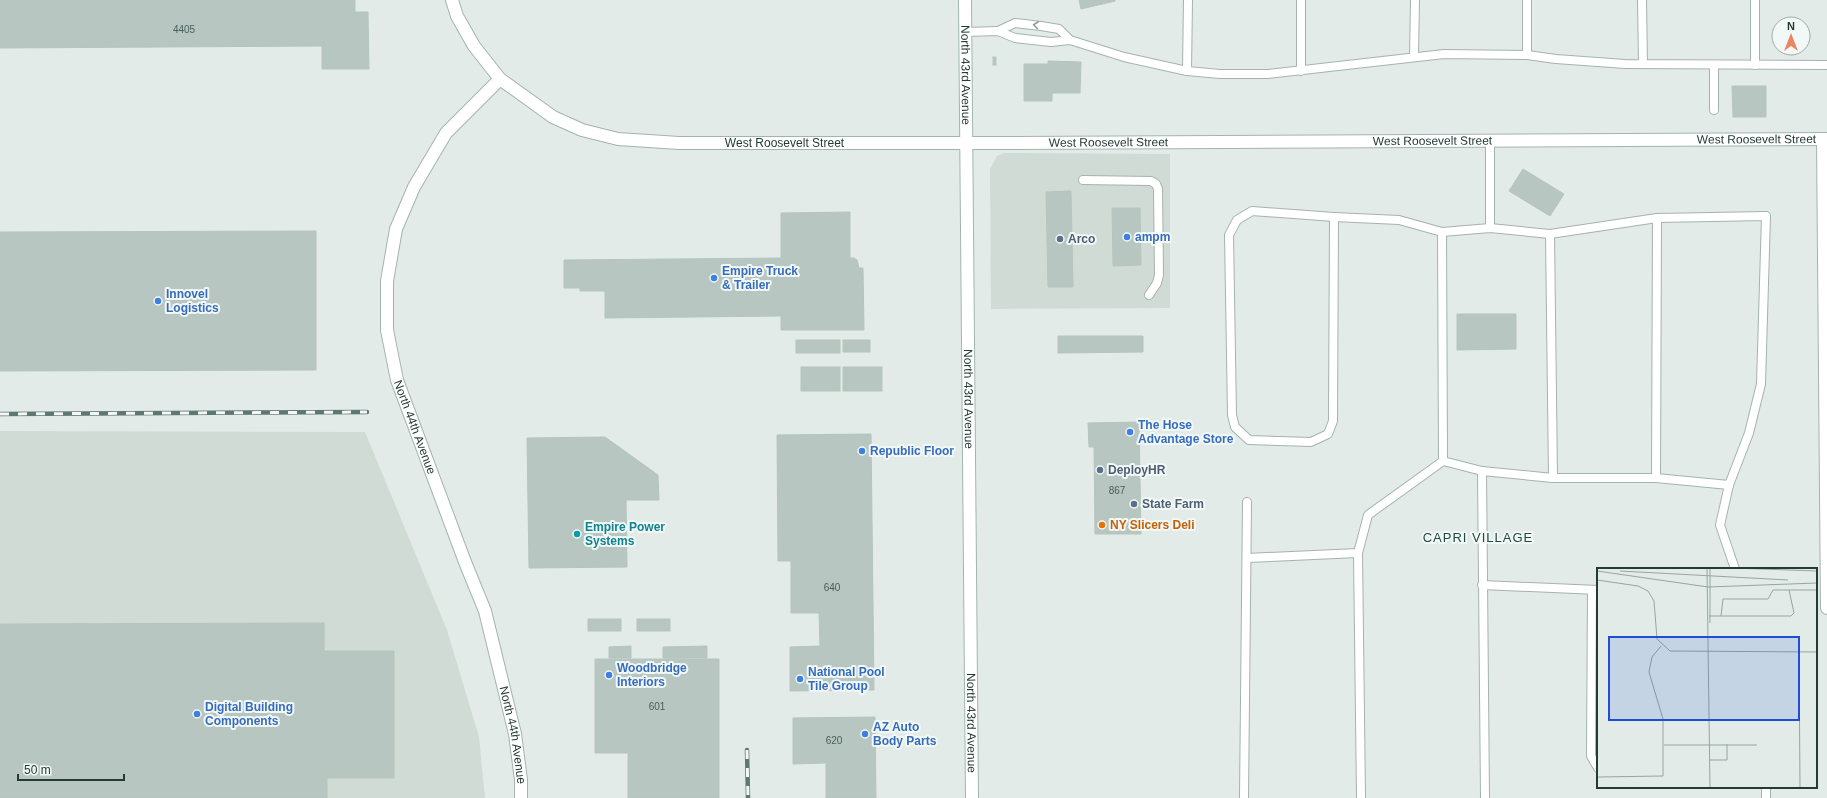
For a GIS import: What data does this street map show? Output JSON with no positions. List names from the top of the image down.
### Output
{
  "streets": {
    "street": ["North 43rd Avenue", "West Roosevelt Street", "North 44th Avenue"]
  },
  "crossings": [
    ["North 43rd Avenue", "West Roosevelt Street"],
    ["West Roosevelt Street", "North 44th Avenue"]
  ],
  "districts": ["CAPRI VILLAGE"],
  "places": [
    "ampm",
    "Arco",
    "Empire Truck & Trailer",
    "Innovel Logistics",
    "The Hose Advantage Store",
    "Republic Floor",
    "DeployHR",
    "State Farm",
    "NY Slicers Deli",
    "Empire Power Systems",
    "Woodbridge Interiors",
    "National Pool Tile Group",
    "Digital Building Components",
    "AZ Auto Body Parts"
  ],
  "house_numbers": [
    "4405",
    "867",
    "640",
    "601",
    "620"
  ],
  "scale_bar": "50 m",
  "north": "top"
}
